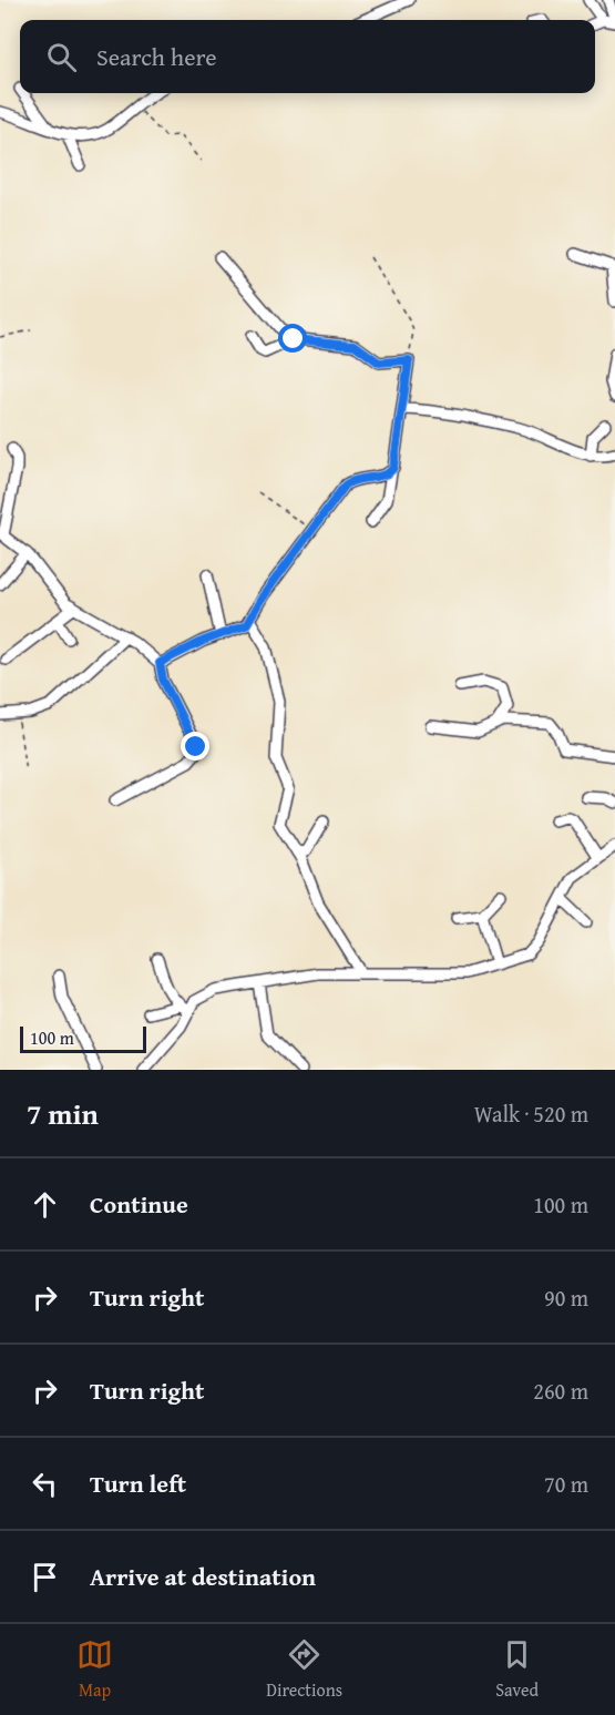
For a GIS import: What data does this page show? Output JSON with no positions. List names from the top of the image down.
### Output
{
  "scale_bar": "100 m",
  "page": {
    "search": "Search here",
    "scale": "100 m",
    "heading": ["7 min", "Walk · 520 m"],
    "list": [
      ["Continue", "100 m"],
      ["Turn right", "90 m"],
      ["Turn right", "260 m"],
      ["Turn left", "70 m"],
      "Arrive at destination"
    ],
    "nav": ["Map", "Directions", "Saved"]
  }
}
